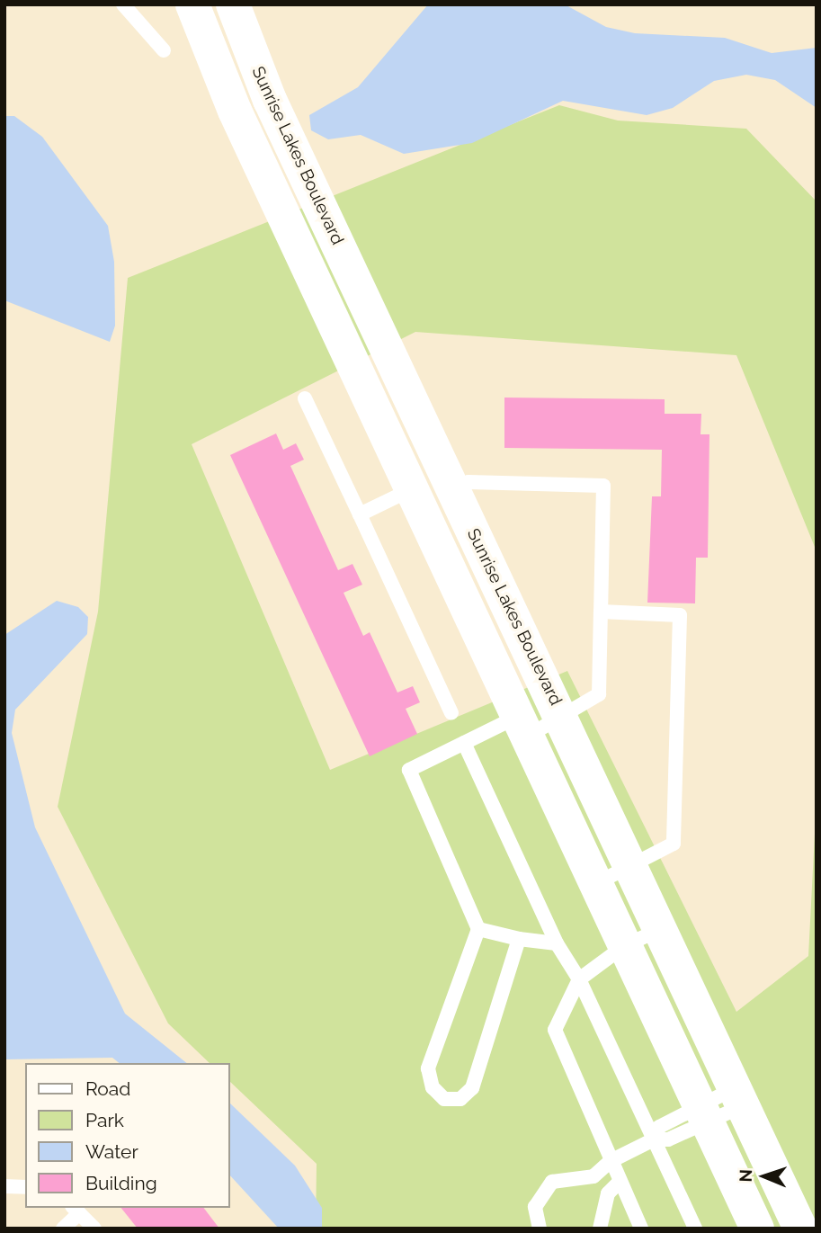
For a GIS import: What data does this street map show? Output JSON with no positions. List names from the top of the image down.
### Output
{
  "streets": {
    "street": ["Sunrise Lakes Boulevard"]
  },
  "legend": [
    "Road",
    "Park",
    "Water",
    "Building"
  ],
  "north": "left"
}
